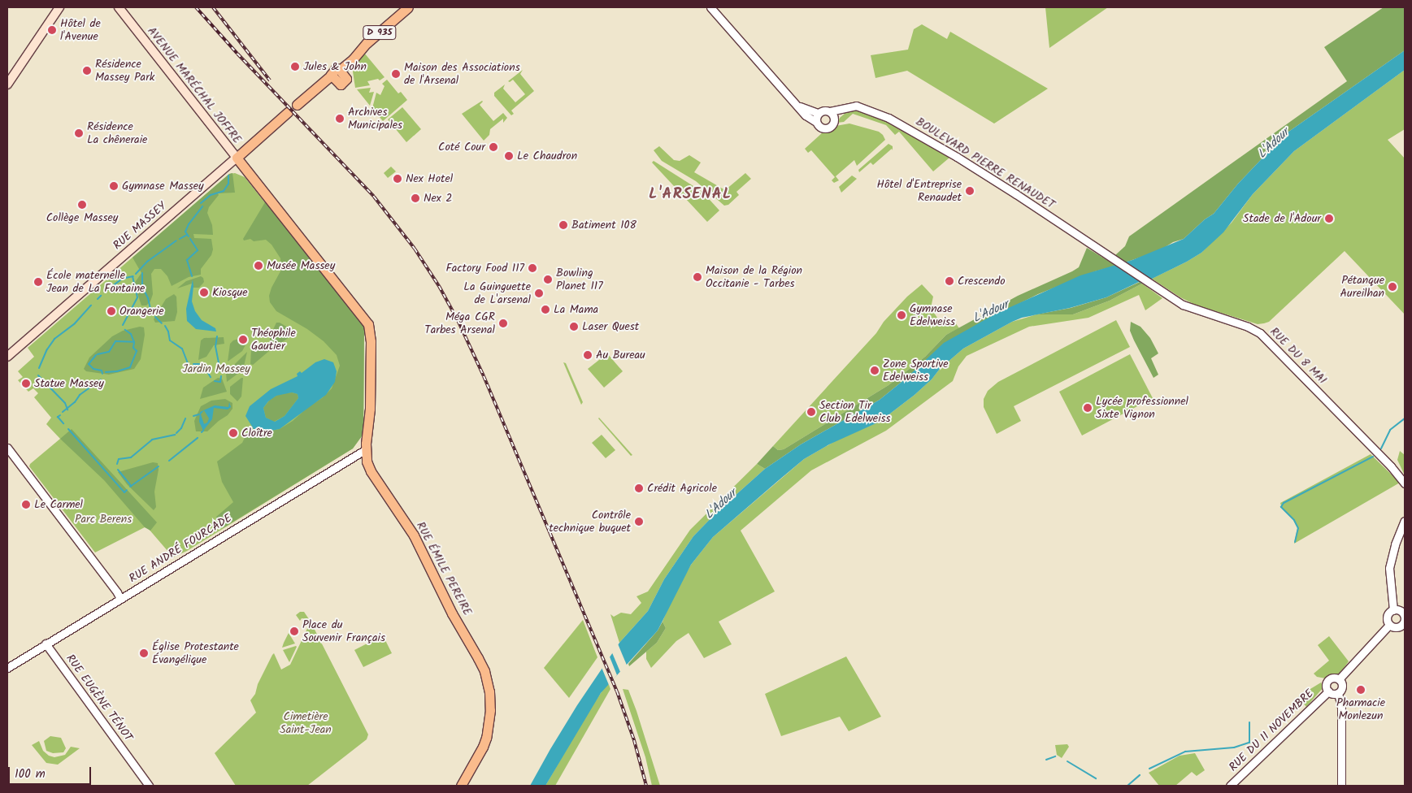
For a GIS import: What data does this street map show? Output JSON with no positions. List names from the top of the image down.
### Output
{
  "streets": {
    "main road": [
      "D 935",
      "AVENUE MARÉCHAL JOFFRE",
      "RUE MASSEY",
      "RUE ÉMILE PEREIRE"
    ],
    "street": [
      "BOULEVARD PIERRE RENAUDET",
      "RUE DU 8 MAI",
      "RUE ANDRÉ FOURCADE",
      "RUE EUGÈNE TÉNOT",
      "RUE DU 11 NOVEMBRE"
    ]
  },
  "crossings": [
    ["AVENUE MARÉCHAL JOFFRE", "RUE MASSEY"],
    ["AVENUE MARÉCHAL JOFFRE", "RUE ÉMILE PEREIRE"],
    ["BOULEVARD PIERRE RENAUDET", "RUE DU 8 MAI"],
    ["RUE MASSEY", "RUE ÉMILE PEREIRE"],
    ["RUE ANDRÉ FOURCADE", "RUE ÉMILE PEREIRE"],
    ["RUE ANDRÉ FOURCADE", "RUE EUGÈNE TÉNOT"]
  ],
  "districts": ["L'ARSENAL"],
  "water": ["L'Adour"],
  "parks": ["Jardin Massey", "Parc Berens", "Cimetière Saint-Jean"],
  "places": [
    "Hôtel de l'Avenue",
    "Jules & John",
    "Résidence Massey Park",
    "Maison des Associations de l'Arsenal",
    "Archives Municipales",
    "Résidence La chêneraie",
    "Coté Cour",
    "Le Chaudron",
    "Nex Hotel",
    "Gymnase Massey",
    "Hôtel d'Entreprise Renaudet",
    "Nex 2",
    "Collège Massey",
    "Stade de l'Adour",
    "Batiment 108",
    "Musée Massey",
    "Factory Food 117",
    "Maison de la Région Occitanie - Tarbes",
    "Bowling Planet 117",
    "Crescendo",
    "École maternelle Jean de La Fontaine",
    "Pétanque Aureilhan",
    "Kiosque",
    "La Guinguette de L'arsenal",
    "La Mama",
    "Orangerie",
    "Gymnase Edelweiss",
    "Méga CGR Tarbes Arsenal",
    "Laser Quest",
    "Théophile Gautier",
    "Au Bureau",
    "Zone Sportive Edelweiss",
    "Statue Massey",
    "Lycée professionnel Sixte Vignon",
    "Section Tir Club Edelweiss",
    "Cloître",
    "Crédit Agricole",
    "Le Carmel",
    "Contrôle technique buquet",
    "Place du Souvenir Français",
    "Église Protestante Évangélique",
    "Pharmacie Monlezun"
  ],
  "scale_bar": "100 m"
}
